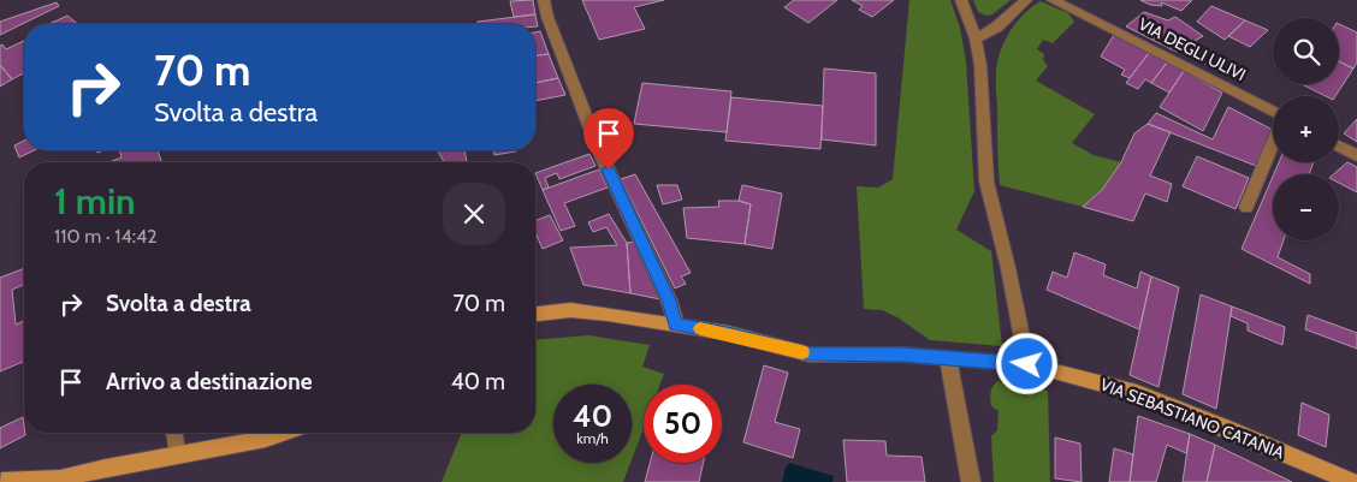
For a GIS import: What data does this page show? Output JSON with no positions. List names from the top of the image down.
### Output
{
  "streets": {
    "main road": ["VIA SEBASTIANO CATANIA"],
    "street": ["VIA DEGLI ULIVI"]
  },
  "page": {
    "map_buttons": ["+", "−"],
    "turn": ["70 m", "Svolta a destra"],
    "heading": ["1 min", "110 m · 14:42"],
    "list": [
      {
        "name": "Svolta a destra",
        "value": "70 m"
      },
      {
        "name": "Arrivo a destinazione",
        "value": "40 m"
      }
    ],
    "speed": "40 km/h",
    "limit": "50"
  }
}
